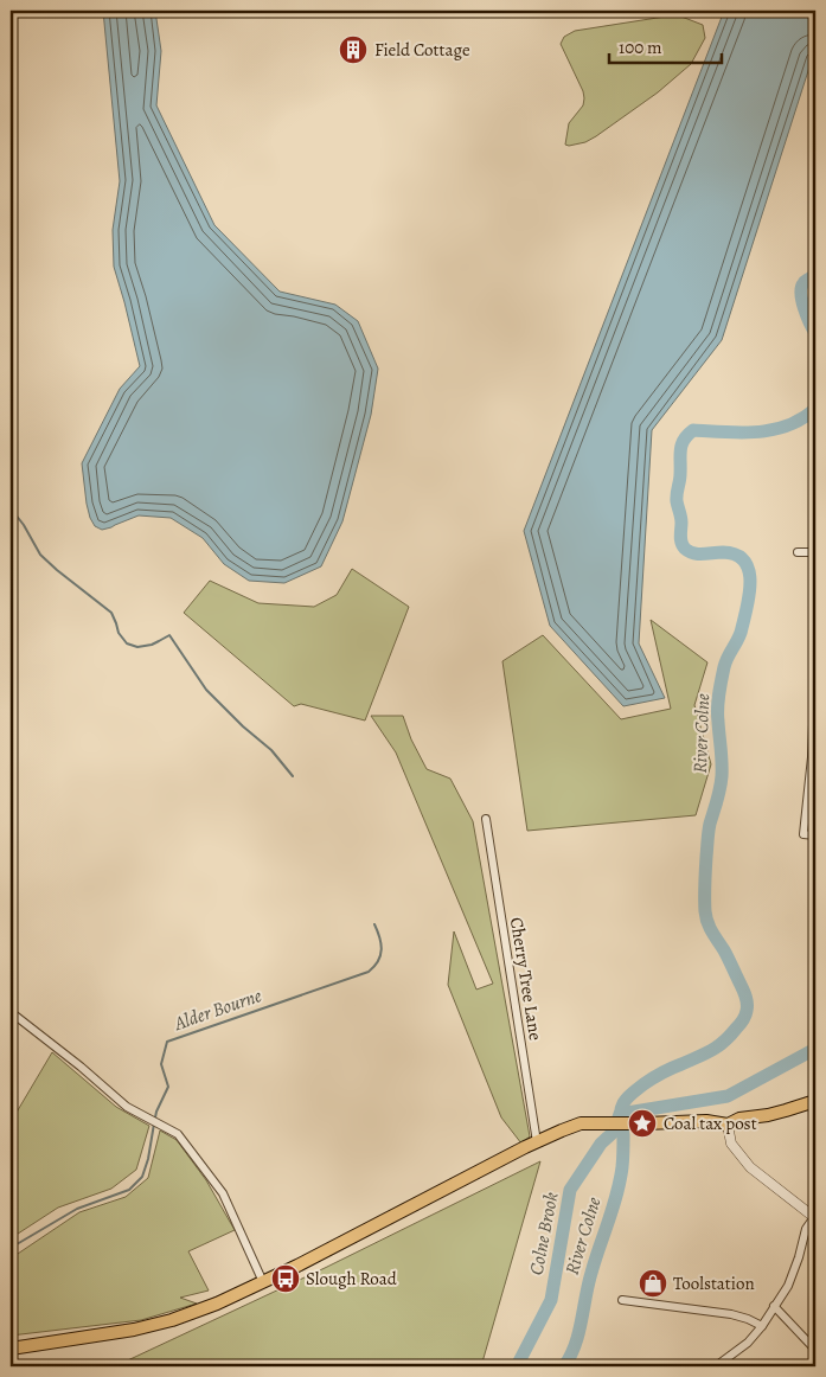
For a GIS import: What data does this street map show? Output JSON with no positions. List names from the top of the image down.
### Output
{
  "streets": {
    "street": ["Cherry Tree Lane"]
  },
  "water": ["River Colne", "Alder Bourne", "Colne Brook"],
  "places": {
    "building": ["Field Cottage"],
    "place": ["Coal tax post"],
    "bus stop": ["Slough Road"],
    "shop": ["Toolstation"]
  },
  "scale_bar": "100 m"
}
